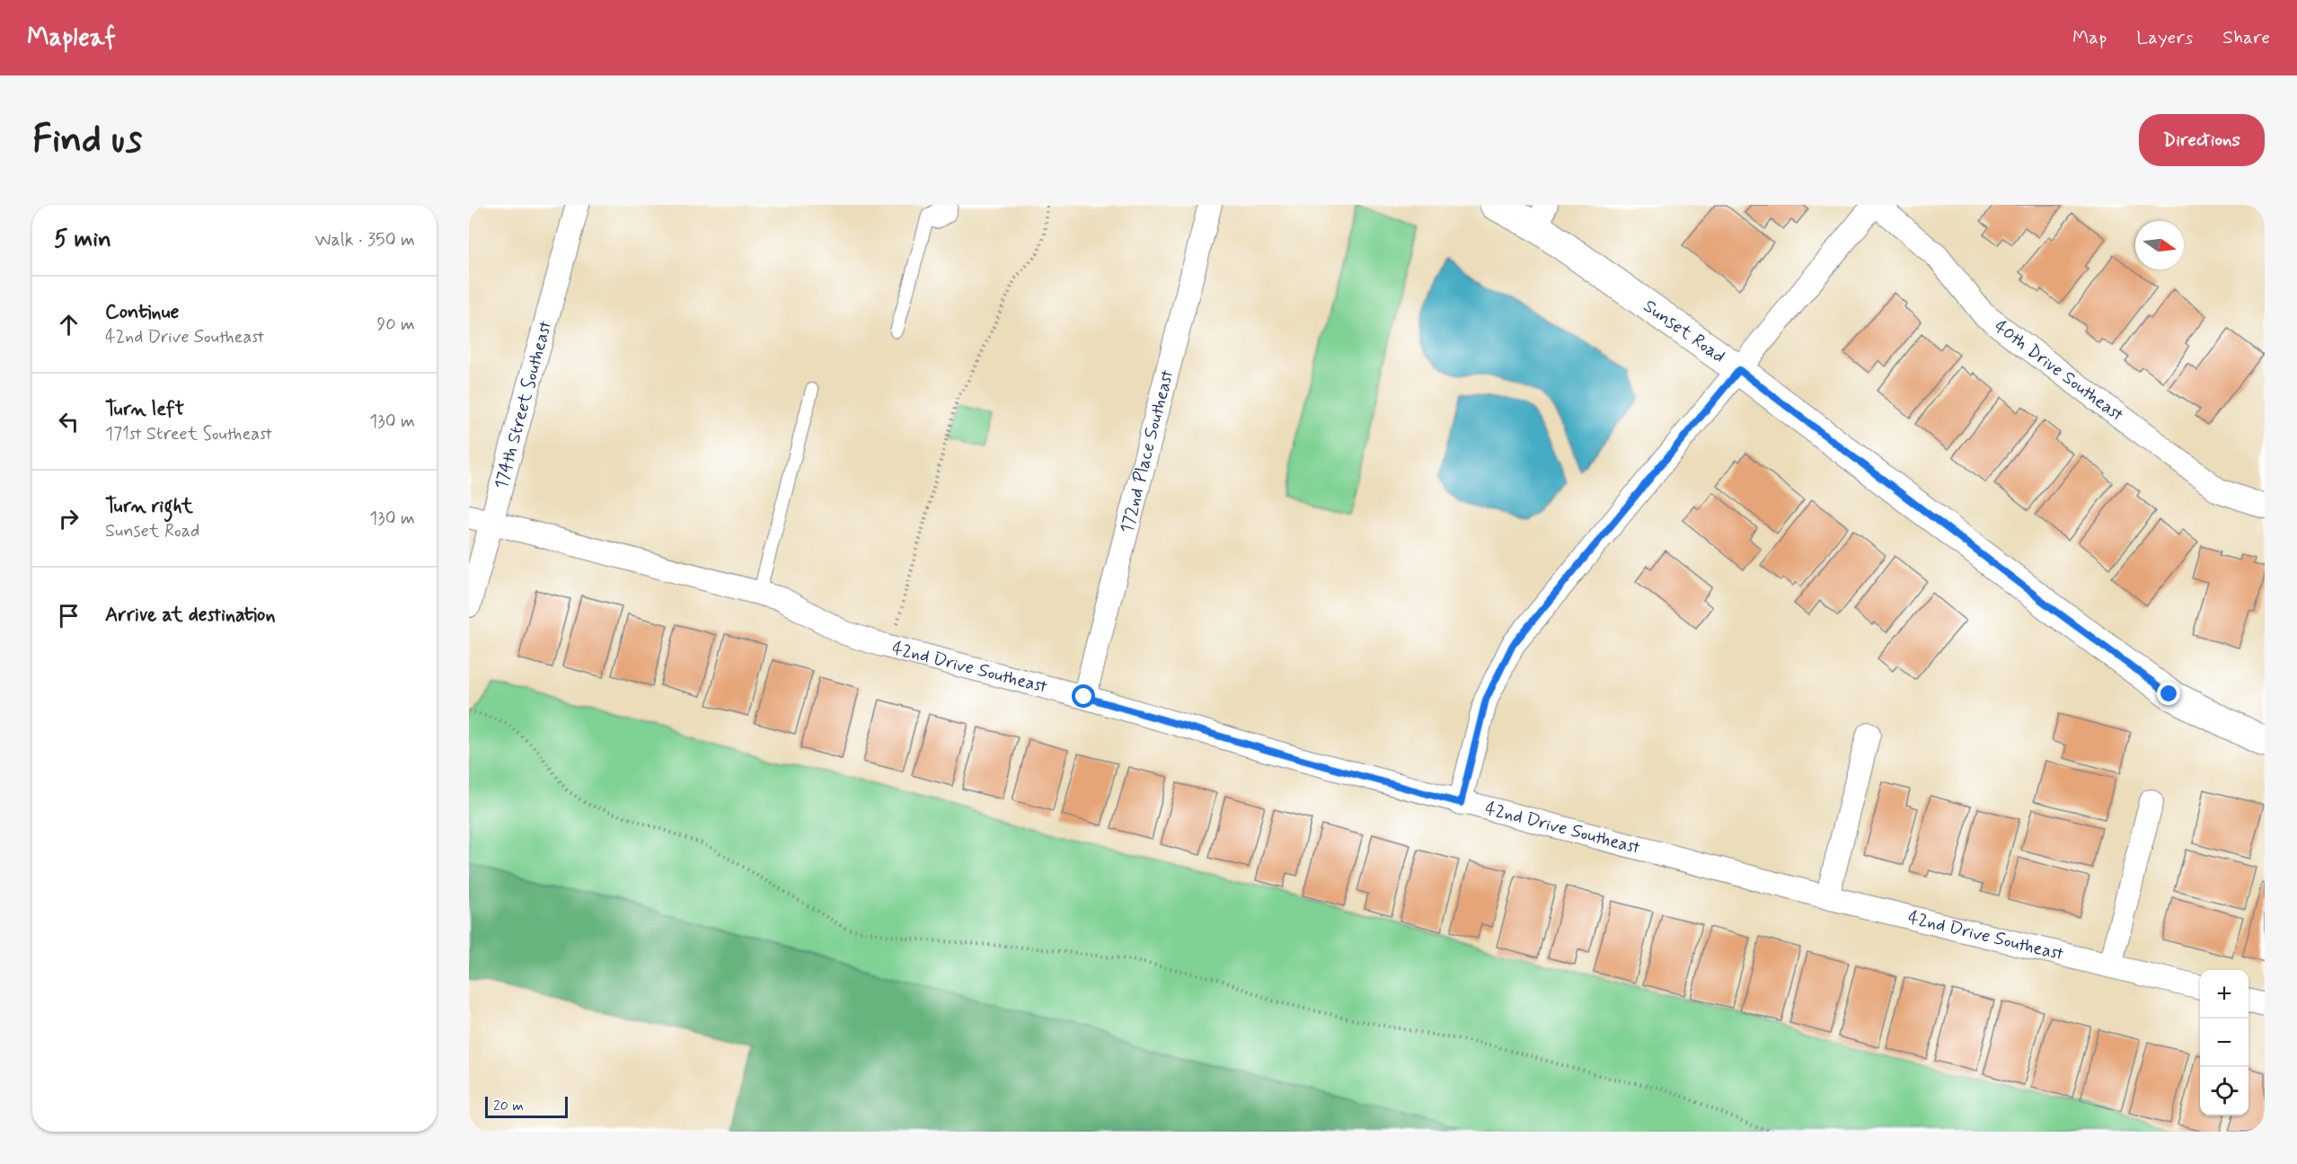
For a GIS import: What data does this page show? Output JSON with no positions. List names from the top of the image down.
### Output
{
  "streets": {
    "street": [
      "Sunset Road",
      "40th Drive Southeast",
      "174th Street Southeast",
      "172nd Place Southeast",
      "42nd Drive Southeast"
    ]
  },
  "crossings": [
    ["174th Street Southeast", "42nd Drive Southeast"],
    ["172nd Place Southeast", "42nd Drive Southeast"]
  ],
  "scale_bar": "20 m",
  "north": "right",
  "page": {
    "header": "Mapleaf",
    "nav": ["Map", "Layers", "Share"],
    "buttons": "Directions",
    "title": "Find us",
    "heading": ["5 min", "Walk · 350 m"],
    "list": [
      ["Continue", "42nd Drive Southeast", "90 m"],
      ["Turn left", "171st Street Southeast", "130 m"],
      ["Turn right", "Sunset Road", "130 m"],
      "Arrive at destination"
    ],
    "map_buttons": ["+", "−"],
    "scale": "20 m"
  }
}
